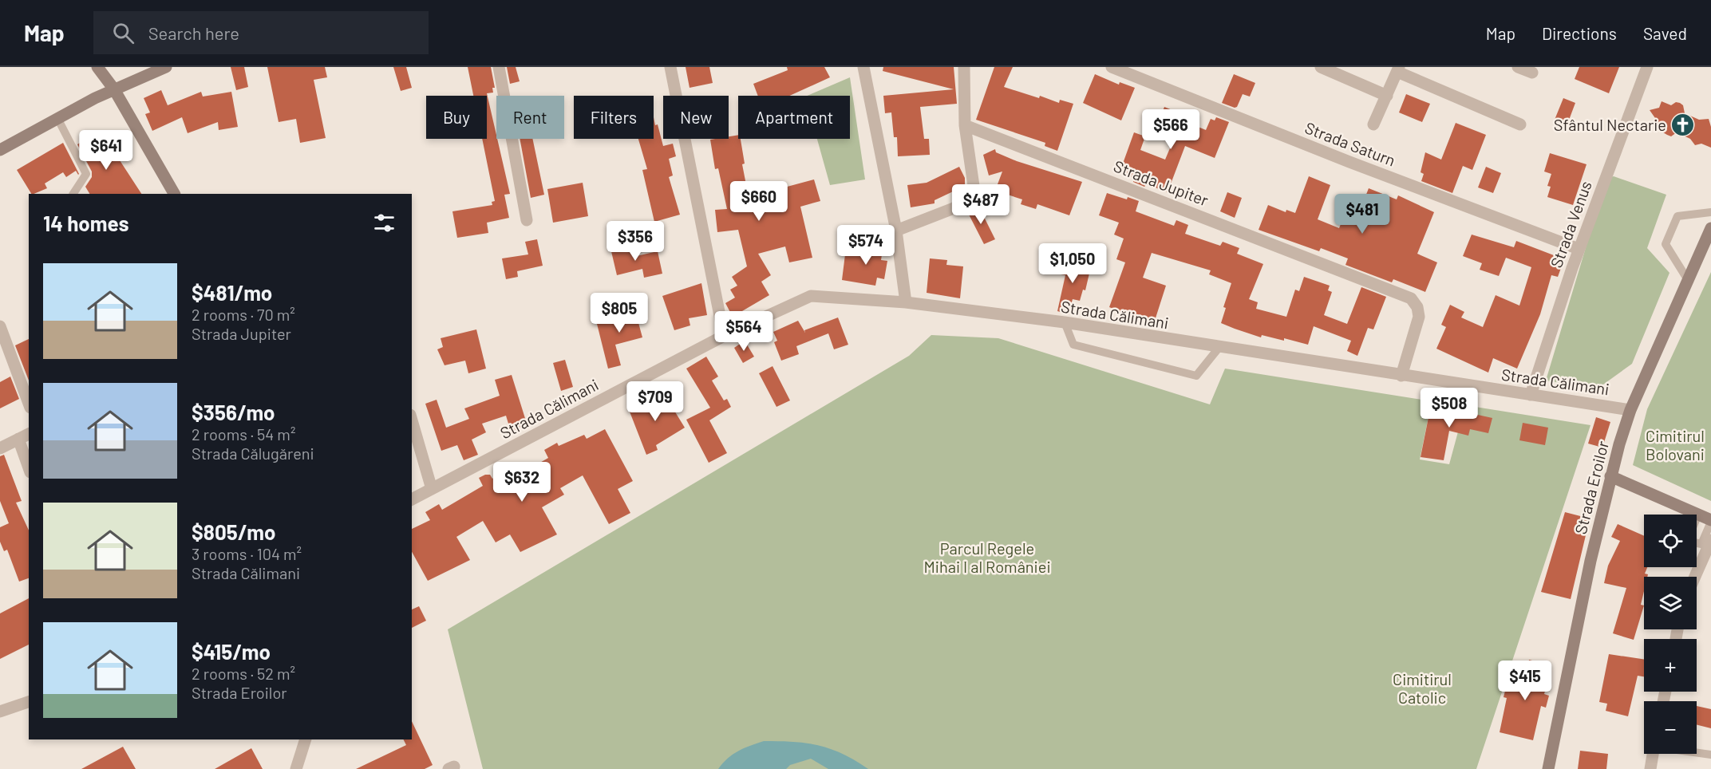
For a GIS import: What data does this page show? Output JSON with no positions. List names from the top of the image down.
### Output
{
  "streets": {
    "street": [
      "Strada Saturn",
      "Strada Jupiter",
      "Strada Venus",
      "Strada Călimani",
      "Strada Eroilor"
    ]
  },
  "crossings": [
    ["Strada Saturn", "Strada Venus"],
    ["Strada Jupiter", "Strada Călimani"],
    ["Strada Venus", "Strada Călimani"],
    ["Strada Călimani", "Strada Eroilor"]
  ],
  "parks": ["Cimitirul Bolovani", "Parcul Regele Mihai I al României", "Cimitirul Catolic"],
  "places": {
    "church": ["Sfântul Nectarie"]
  },
  "page": {
    "header": "Map",
    "search": "Search here",
    "nav": ["Map", "Directions", "Saved"],
    "chip": [
      "Buy",
      "Rent",
      "Filters",
      "New",
      "Apartment"
    ],
    "price": [
      "$566",
      "$641",
      "$660",
      "$487",
      "$481",
      "$356",
      "$574",
      "$1,050",
      "$805",
      "$564",
      "$709",
      "$508",
      "$632",
      "$415"
    ],
    "heading": "14 homes",
    "list": [
      {
        "name": "$481/mo",
        "note": "2 rooms · 70 m² · Strada Jupiter"
      },
      {
        "name": "$356/mo",
        "note": "2 rooms · 54 m² · Strada Călugăreni"
      },
      {
        "name": "$805/mo",
        "note": "3 rooms · 104 m² · Strada Călimani"
      },
      {
        "name": "$415/mo",
        "note": "2 rooms · 52 m² · Strada Eroilor"
      }
    ],
    "map_buttons": ["+", "−"]
  }
}
